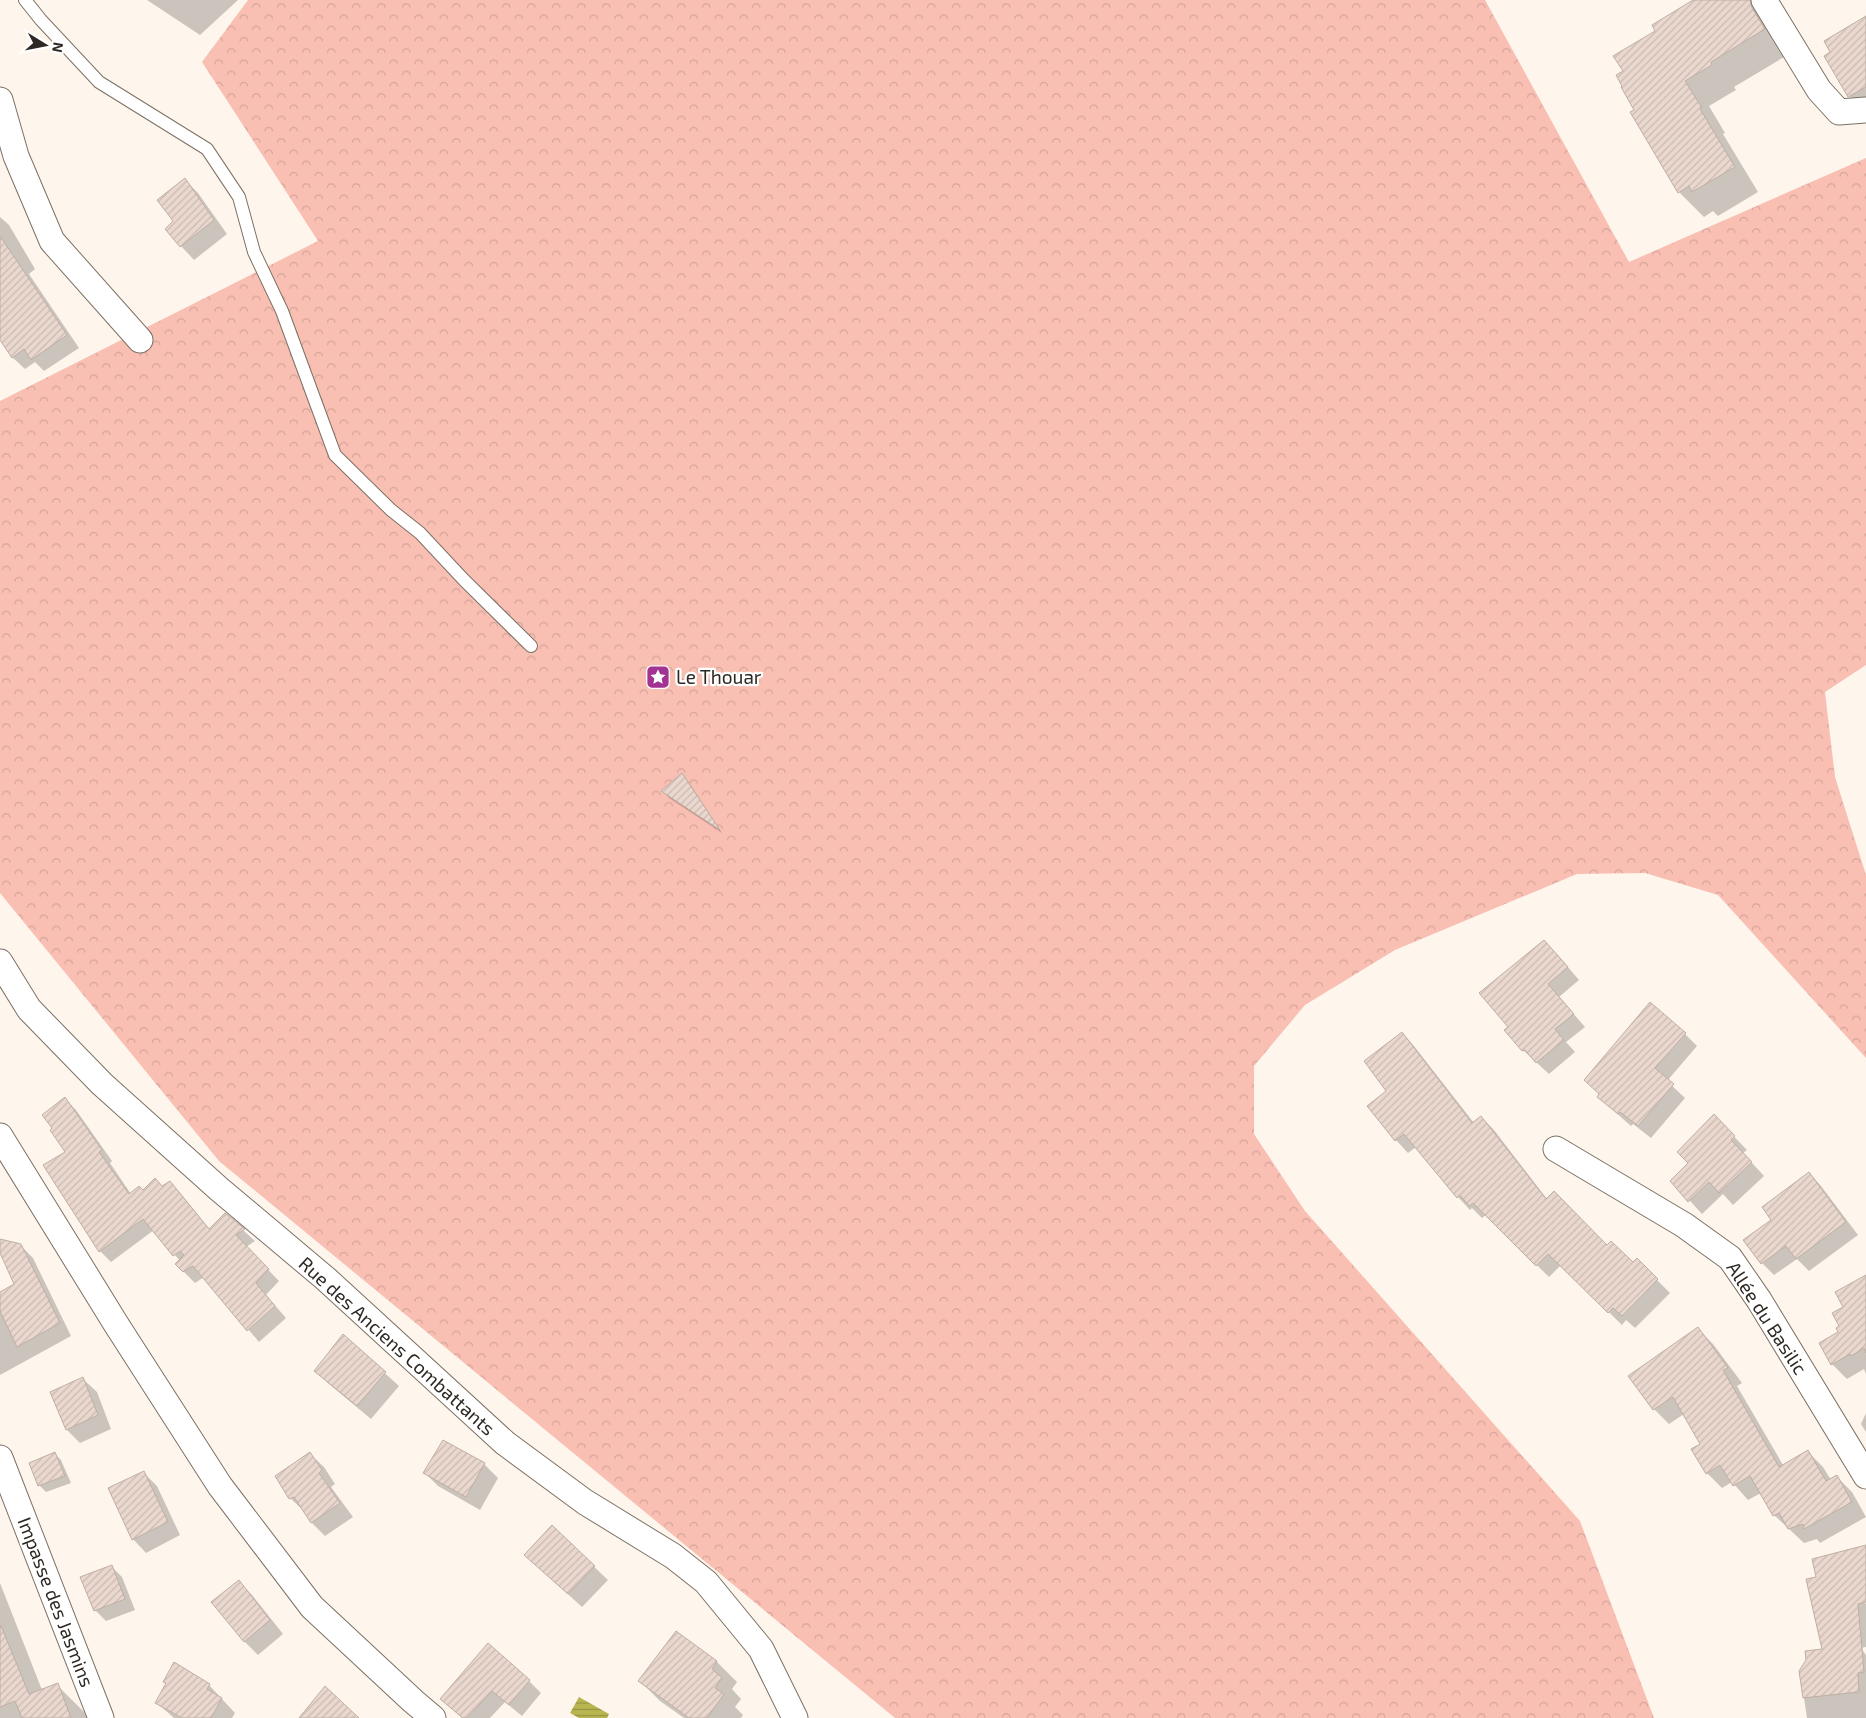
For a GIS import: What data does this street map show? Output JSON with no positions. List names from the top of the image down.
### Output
{
  "streets": {
    "street": ["Allée du Basilic", "Rue des Anciens Combattants", "Impasse des Jasmins"]
  },
  "places": {
    "place": ["Le Thouar"]
  },
  "north": "right"
}
